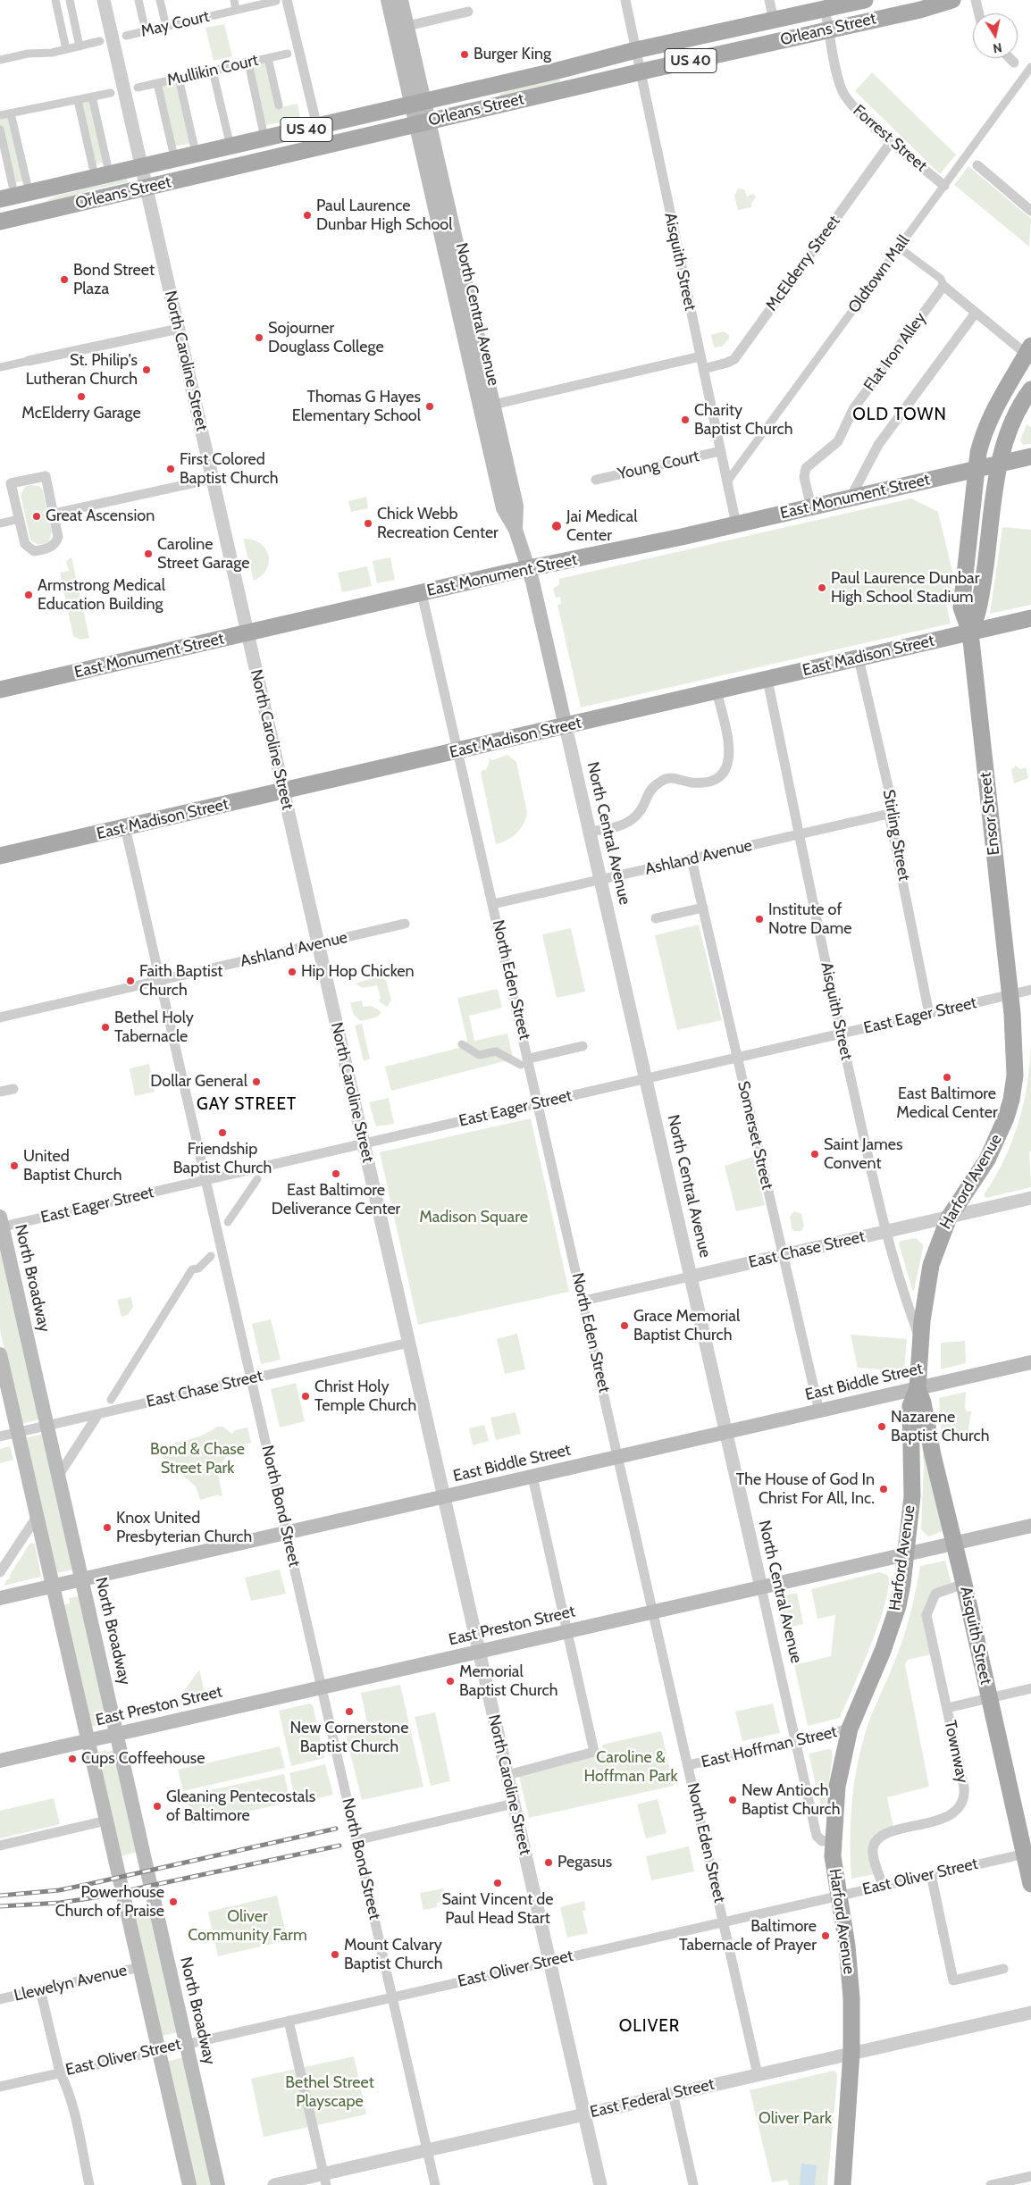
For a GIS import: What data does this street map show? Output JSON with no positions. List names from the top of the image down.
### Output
{
  "streets": {
    "main road": [
      "Orleans Street",
      "US 40",
      "Aisquith Street",
      "North Central Avenue",
      "East Monument Street",
      "East Madison Street",
      "Ensor Street",
      "Harford Avenue",
      "North Broadway",
      "East Biddle Street",
      "East Preston Street"
    ],
    "street": [
      "May Court",
      "Mullikin Court",
      "Forrest Street",
      "McElderry Street",
      "Oldtown Mall",
      "Flat Iron Alley",
      "North Caroline Street",
      "Young Court",
      "Stirling Street",
      "Ashland Avenue",
      "North Eden Street",
      "East Eager Street",
      "Somerset Street",
      "East Chase Street",
      "North Bond Street",
      "East Hoffman Street",
      "Townway",
      "East Oliver Street",
      "Llewelyn Avenue",
      "East Federal Street"
    ]
  },
  "crossings": [
    ["Orleans Street", "Forrest Street"],
    ["Orleans Street", "Aisquith Street"],
    ["Orleans Street", "North Central Avenue"],
    ["Orleans Street", "North Caroline Street"],
    ["Forrest Street", "McElderry Street"],
    ["Forrest Street", "Oldtown Mall"],
    ["Aisquith Street", "McElderry Street"],
    ["Aisquith Street", "Oldtown Mall"],
    ["Aisquith Street", "Young Court"],
    ["Aisquith Street", "East Monument Street"],
    ["Aisquith Street", "East Madison Street"],
    ["Aisquith Street", "Ashland Avenue"],
    ["Aisquith Street", "East Eager Street"],
    ["Aisquith Street", "Harford Avenue"],
    ["Aisquith Street", "East Chase Street"],
    ["Aisquith Street", "East Biddle Street"],
    ["Aisquith Street", "East Preston Street"],
    ["Aisquith Street", "Townway"],
    ["Aisquith Street", "East Oliver Street"],
    ["North Central Avenue", "East Monument Street"],
    ["North Central Avenue", "East Madison Street"],
    ["North Central Avenue", "Ashland Avenue"],
    ["North Central Avenue", "East Eager Street"],
    ["North Central Avenue", "Harford Avenue"],
    ["North Central Avenue", "East Chase Street"],
    ["North Central Avenue", "East Biddle Street"],
    ["North Central Avenue", "East Preston Street"],
    ["North Central Avenue", "East Hoffman Street"],
    ["Flat Iron Alley", "East Monument Street"],
    ["North Caroline Street", "East Monument Street"],
    ["North Caroline Street", "East Madison Street"],
    ["North Caroline Street", "Ashland Avenue"],
    ["North Caroline Street", "East Eager Street"],
    ["North Caroline Street", "East Chase Street"],
    ["North Caroline Street", "East Biddle Street"],
    ["North Caroline Street", "East Preston Street"],
    ["North Caroline Street", "East Oliver Street"],
    ["North Caroline Street", "East Federal Street"],
    ["East Monument Street", "Ensor Street"],
    ["East Monument Street", "North Eden Street"],
    ["East Madison Street", "Ensor Street"],
    ["East Madison Street", "Stirling Street"],
    ["East Madison Street", "North Eden Street"],
    ["East Madison Street", "North Bond Street"],
    ["Ensor Street", "East Eager Street"],
    ["Ensor Street", "Harford Avenue"],
    ["Stirling Street", "Ashland Avenue"],
    ["Stirling Street", "East Eager Street"],
    ["Ashland Avenue", "North Eden Street"],
    ["Ashland Avenue", "Somerset Street"],
    ["Ashland Avenue", "North Bond Street"],
    ["North Eden Street", "East Eager Street"],
    ["North Eden Street", "East Chase Street"],
    ["North Eden Street", "East Biddle Street"],
    ["North Eden Street", "East Preston Street"],
    ["North Eden Street", "East Hoffman Street"],
    ["North Eden Street", "East Oliver Street"],
    ["North Eden Street", "East Federal Street"],
    ["East Eager Street", "Somerset Street"],
    ["East Eager Street", "Harford Avenue"],
    ["East Eager Street", "North Broadway"],
    ["East Eager Street", "North Bond Street"],
    ["Somerset Street", "East Chase Street"],
    ["Somerset Street", "East Biddle Street"],
    ["Harford Avenue", "East Chase Street"],
    ["Harford Avenue", "East Biddle Street"],
    ["Harford Avenue", "East Preston Street"],
    ["Harford Avenue", "East Hoffman Street"],
    ["Harford Avenue", "East Oliver Street"],
    ["Harford Avenue", "East Federal Street"],
    ["East Chase Street", "North Broadway"],
    ["East Chase Street", "North Bond Street"],
    ["North Broadway", "East Biddle Street"],
    ["North Broadway", "East Preston Street"],
    ["North Broadway", "East Oliver Street"],
    ["East Biddle Street", "North Bond Street"],
    ["North Bond Street", "East Preston Street"],
    ["North Bond Street", "East Oliver Street"],
    ["North Bond Street", "East Federal Street"],
    ["Townway", "East Oliver Street"]
  ],
  "districts": ["OLD TOWN", "GAY STREET", "OLIVER"],
  "parks": [
    "Madison Square",
    "Bond & Chase Street Park",
    "Caroline & Hoffman Park",
    "Oliver Community Farm",
    "Bethel Street Playscape",
    "Oliver Park"
  ],
  "places": [
    "Burger King",
    "Paul Laurence Dunbar High School",
    "Bond Street Plaza",
    "Sojourner Douglass College",
    "St. Philip's Lutheran Church",
    "McElderry Garage",
    "Thomas G Hayes Elementary School",
    "Charity Baptist Church",
    "First Colored Baptist Church",
    "Great Ascension",
    "Chick Webb Recreation Center",
    "Jai Medical Center",
    "Caroline Street Garage",
    "Paul Laurence Dunbar High School Stadium",
    "Armstrong Medical Education Building",
    "Institute of Notre Dame",
    "Hip Hop Chicken",
    "Faith Baptist Church",
    "Bethel Holy Tabernacle",
    "East Baltimore Medical Center",
    "Dollar General",
    "Friendship Baptist Church",
    "Saint James Convent",
    "United Baptist Church",
    "East Baltimore Deliverance Center",
    "Grace Memorial Baptist Church",
    "Christ Holy Temple Church",
    "Nazarene Baptist Church",
    "The House of God In Christ For All, Inc.",
    "Knox United Presbyterian Church",
    "Memorial Baptist Church",
    "New Cornerstone Baptist Church",
    "Cups Coffeehouse",
    "New Antioch Baptist Church",
    "Gleaning Pentecostals of Baltimore",
    "Pegasus",
    "Saint Vincent de Paul Head Start",
    "Powerhouse Church of Praise",
    "Baltimore Tabernacle of Prayer",
    "Mount Calvary Baptist Church"
  ],
  "north": "bottom"
}
